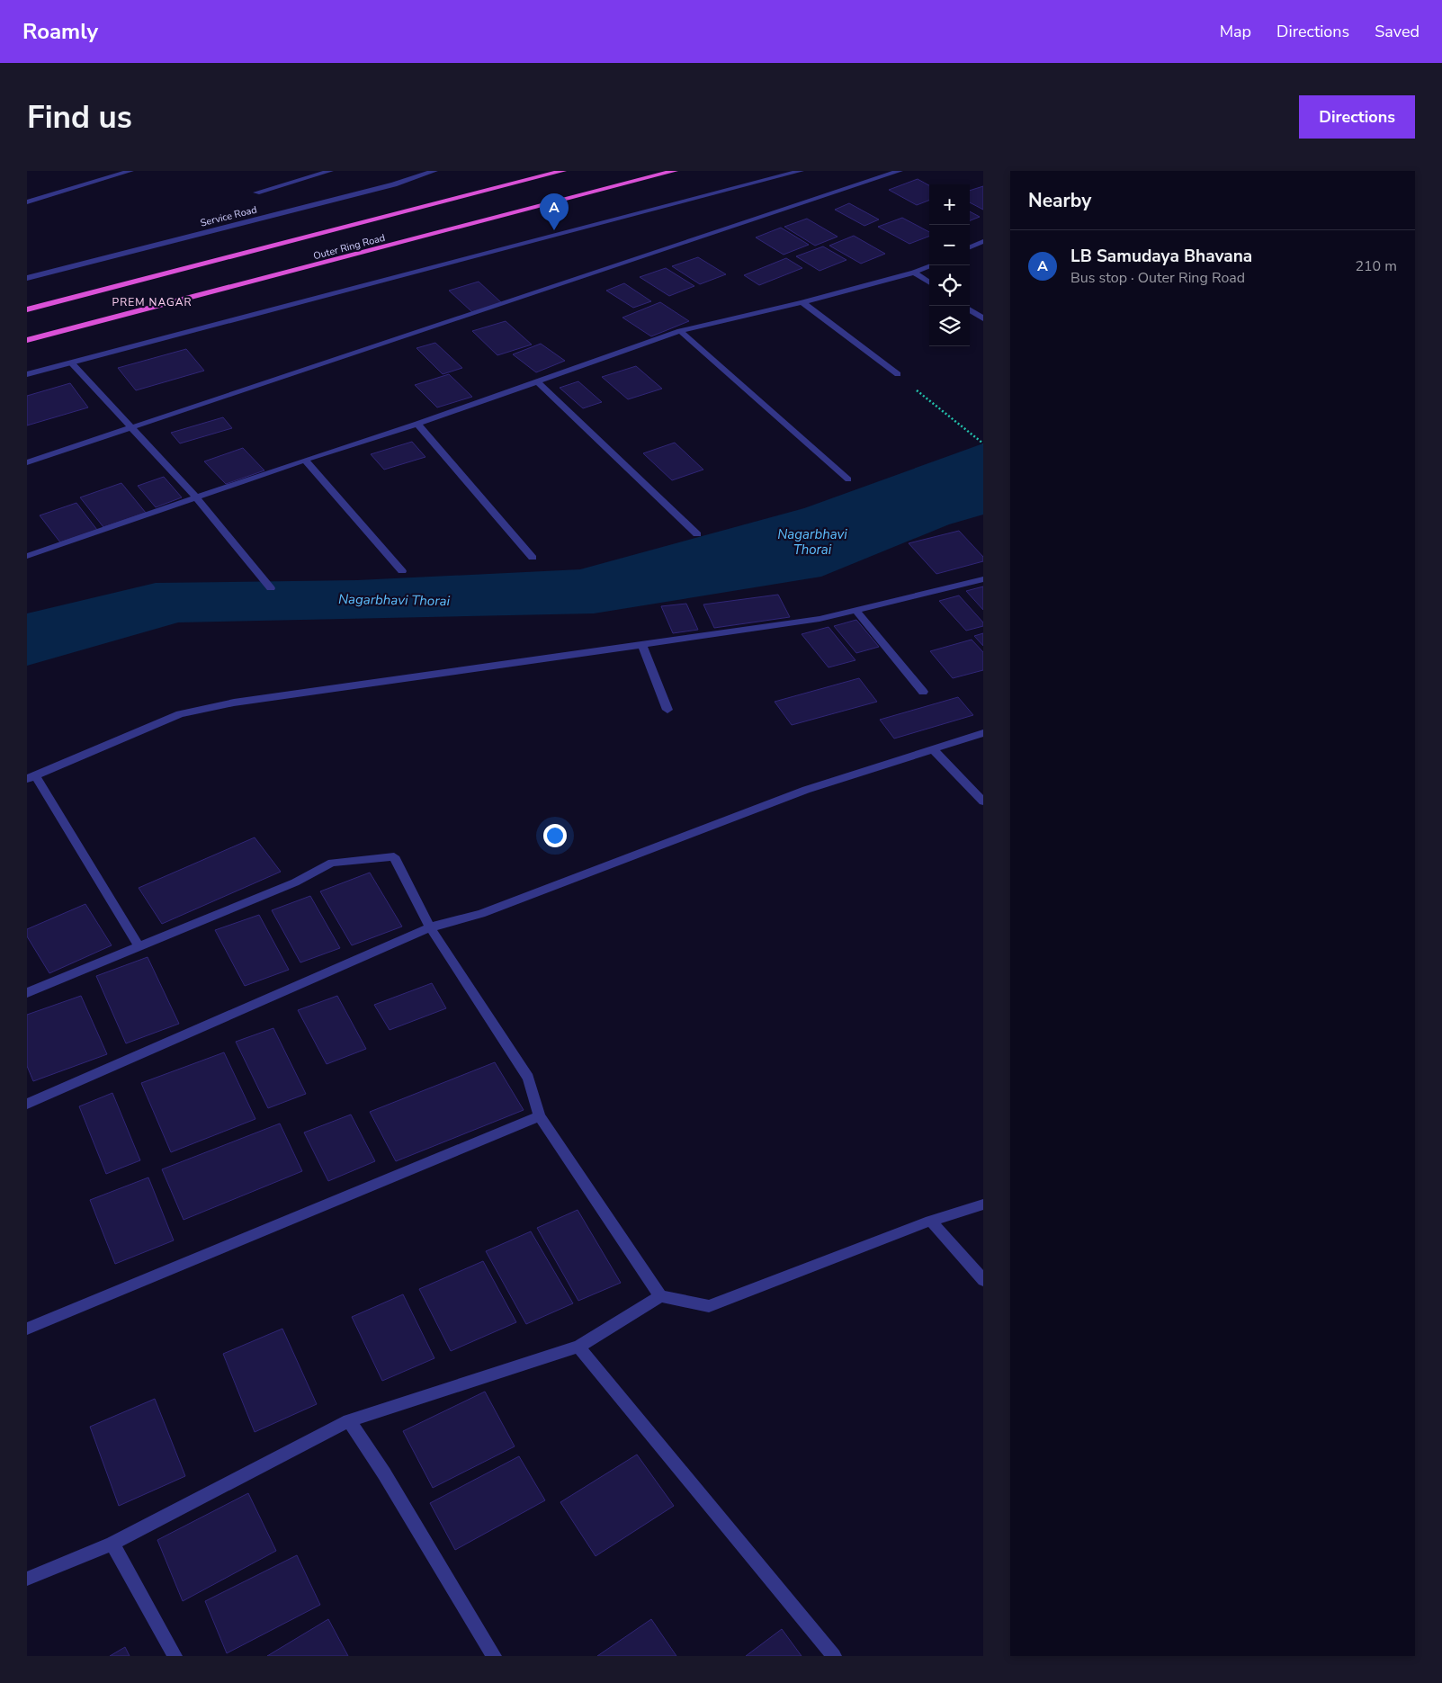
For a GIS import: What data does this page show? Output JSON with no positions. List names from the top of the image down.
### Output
{
  "streets": {
    "highway": ["Outer Ring Road"],
    "street": ["Service Road"]
  },
  "districts": ["PREM NAGAR"],
  "water": ["Nagarbhavi Thorai"],
  "page": {
    "header": "Roamly",
    "nav": ["Map", "Directions", "Saved"],
    "buttons": "Directions",
    "title": "Find us",
    "heading": "Nearby",
    "map_buttons": ["+", "−"],
    "pins": "A",
    "list": [
      {
        "mark": "A",
        "name": "LB Samudaya Bhavana",
        "note": "Bus stop · Outer Ring Road",
        "value": "210 m"
      }
    ]
  }
}
